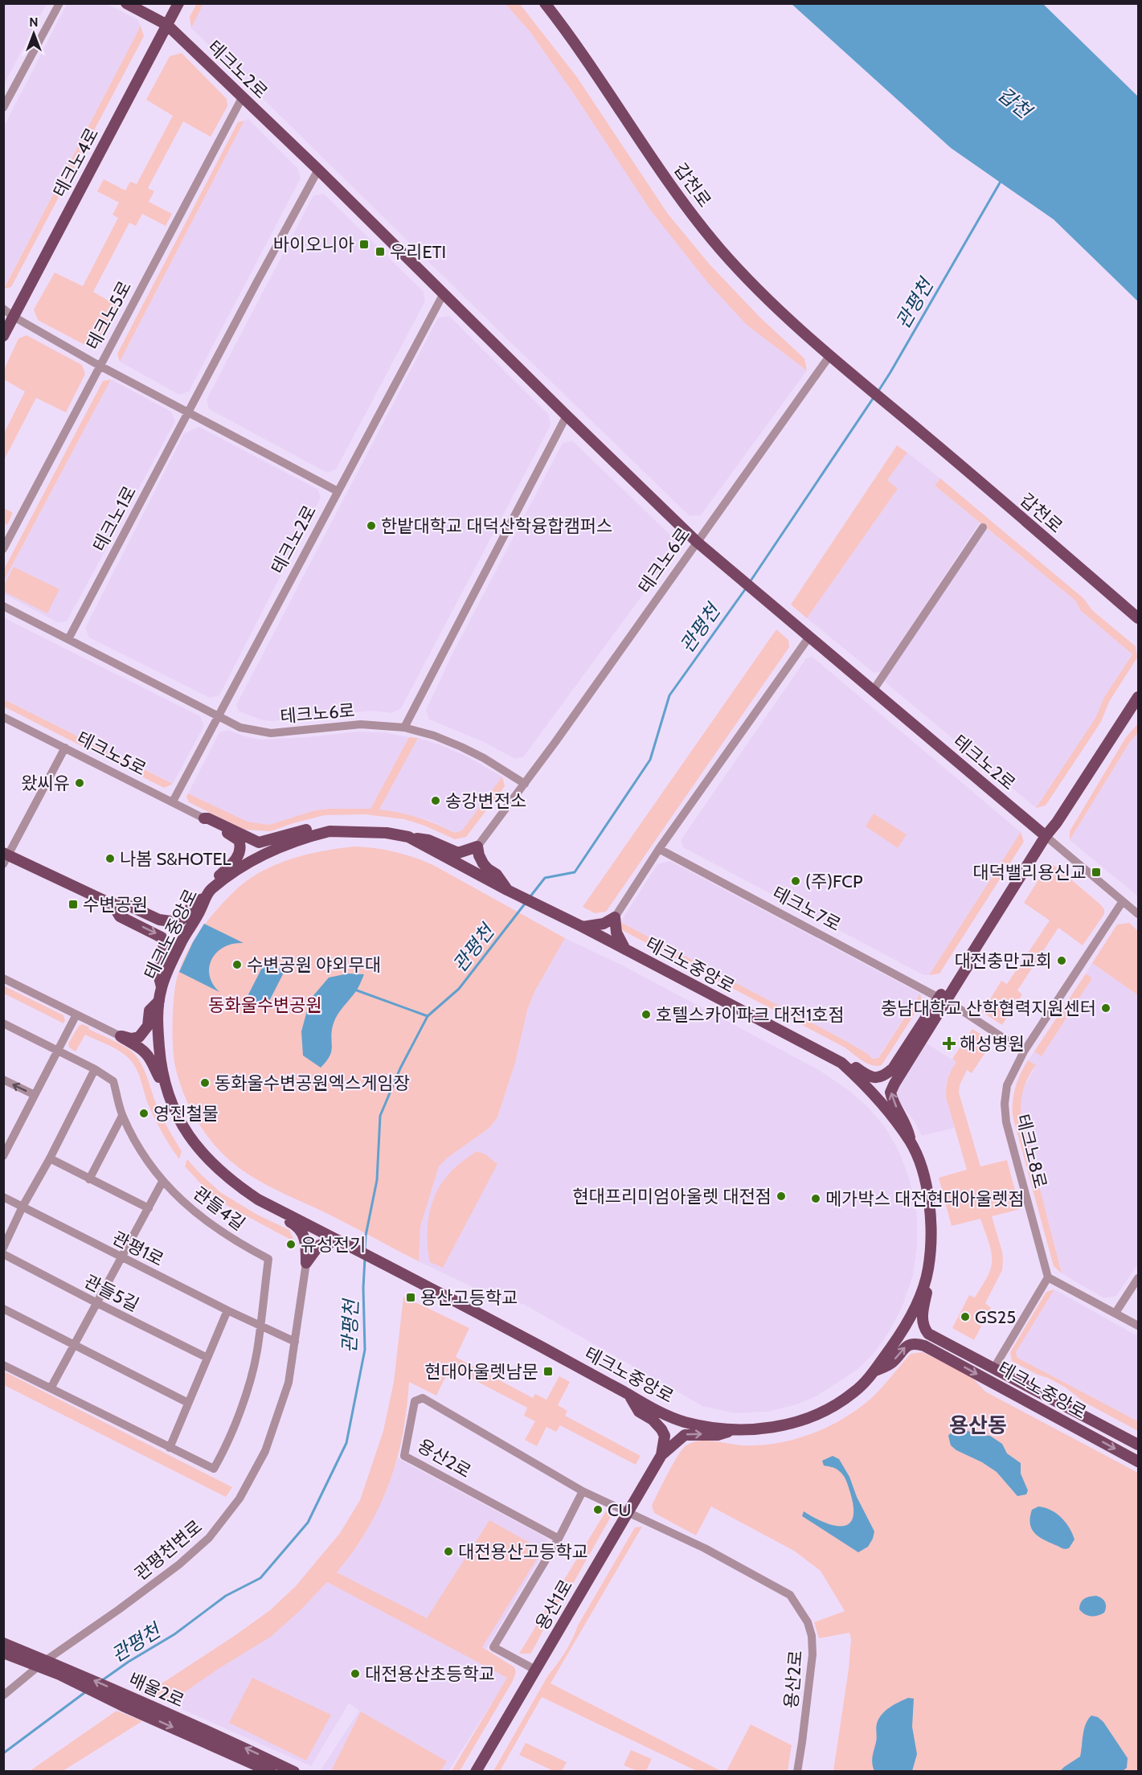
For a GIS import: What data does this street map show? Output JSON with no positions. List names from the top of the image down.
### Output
{
  "streets": {
    "main road": [
      "테크노2로",
      "테크노4로",
      "갑천로",
      "테크노중앙로",
      "용산1로",
      "배울2로"
    ],
    "street": [
      "테크노5로",
      "테크노1로",
      "테크노6로",
      "테크노7로",
      "테크노8로",
      "관들4길",
      "관평1로",
      "관들5길",
      "용산2로",
      "관평천변로"
    ]
  },
  "crossings": [
    ["테크노2로", "테크노4로"],
    ["테크노2로", "테크노5로"],
    ["테크노2로", "테크노1로"],
    ["테크노2로", "테크노6로"],
    ["테크노2로", "테크노8로"],
    ["갑천로", "테크노6로"],
    ["테크노7로", "테크노8로"],
    ["관들4길", "관평1로"],
    ["관평1로", "관평천변로"],
    ["용산2로", "용산1로"],
    ["관평천변로", "배울2로"]
  ],
  "districts": ["용산동"],
  "water": ["갑천", "관평천"],
  "parks": ["동화울수변공원"],
  "places": {
    "transit": [
      "바이오니아",
      "우리ETI",
      "대덕밸리용신교",
      "수변공원",
      "용산고등학교",
      "현대아울렛남문"
    ],
    "other": [
      "한밭대학교 대덕산학융합캠퍼스",
      "왔씨유",
      "송강변전소",
      "나봄 S&HOTEL",
      "(주)FCP",
      "대전충만교회",
      "수변공원 야외무대",
      "충남대학교 산학협력지원센터",
      "호텔스카이파크 대전1호점",
      "동화울수변공원엑스게임장",
      "영진철물",
      "현대프리미엄아울렛 대전점",
      "메가박스 대전현대아울렛점",
      "유성전기",
      "GS25",
      "CU",
      "대전용산고등학교",
      "대전용산초등학교"
    ],
    "health": ["해성병원"]
  },
  "north": "top"
}
